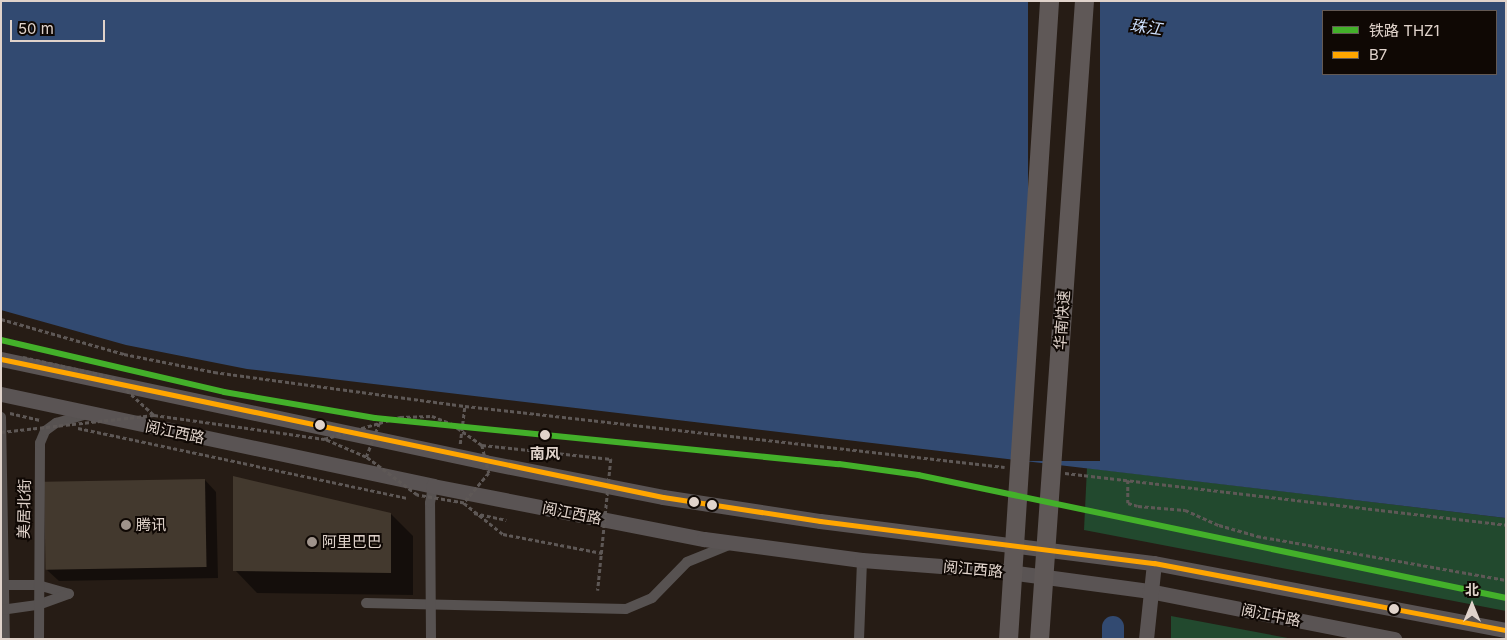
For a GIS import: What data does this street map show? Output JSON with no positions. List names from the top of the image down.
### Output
{
  "streets": {
    "highway": ["华南快速"],
    "main road": ["阅江西路", "阅江中路"],
    "street": ["美居北街"]
  },
  "crossings": [
    ["阅江西路", "阅江中路"]
  ],
  "water": ["珠江"],
  "places": ["南风", "腾讯", "阿里巴巴"],
  "lines": ["rail line THZ1", "transit line B7"],
  "legend": ["铁路 THZ1", "B7"],
  "scale_bar": "50 m",
  "north": "top"
}
